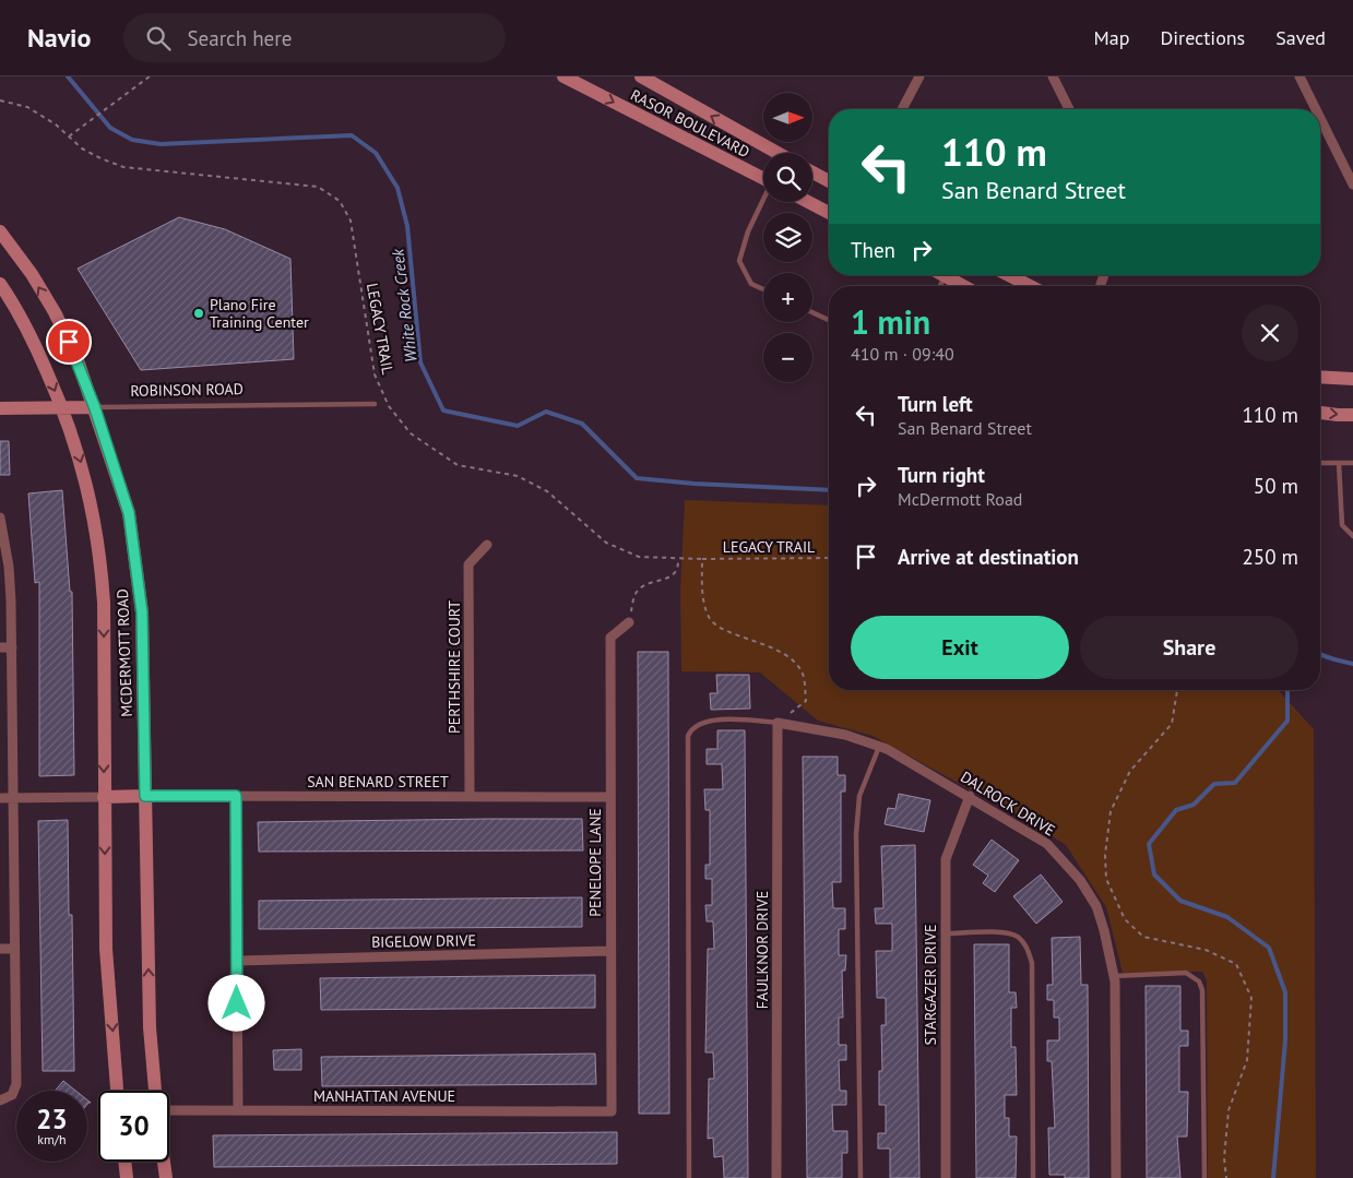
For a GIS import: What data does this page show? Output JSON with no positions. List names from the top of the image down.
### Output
{
  "streets": {
    "main road": ["RASOR BOULEVARD", "ROBINSON ROAD", "MCDERMOTT ROAD"],
    "street": [
      "PERTHSHIRE COURT",
      "SAN BENARD STREET",
      "DALROCK DRIVE",
      "PENELOPE LANE",
      "BIGELOW DRIVE",
      "FAULKNOR DRIVE",
      "STARGAZER DRIVE",
      "MANHATTAN AVENUE"
    ],
    "path": ["LEGACY TRAIL"]
  },
  "crossings": [
    ["LEGACY TRAIL", "DALROCK DRIVE"],
    ["LEGACY TRAIL", "FAULKNOR DRIVE"],
    ["ROBINSON ROAD", "MCDERMOTT ROAD"],
    ["MCDERMOTT ROAD", "SAN BENARD STREET"],
    ["PERTHSHIRE COURT", "SAN BENARD STREET"],
    ["SAN BENARD STREET", "PENELOPE LANE"],
    ["DALROCK DRIVE", "FAULKNOR DRIVE"],
    ["DALROCK DRIVE", "STARGAZER DRIVE"],
    ["PENELOPE LANE", "BIGELOW DRIVE"],
    ["PENELOPE LANE", "MANHATTAN AVENUE"]
  ],
  "water": ["White Rock Creek"],
  "places": ["Plano Fire Training Center"],
  "north": "right",
  "page": {
    "header": "Navio",
    "search": "Search here",
    "nav": ["Map", "Directions", "Saved"],
    "map_buttons": ["+", "−"],
    "turn": ["110 m", "San Benard Street"],
    "then": "Then",
    "heading": ["1 min", "410 m · 09:40"],
    "list": [
      {
        "name": "Turn left",
        "note": "San Benard Street",
        "value": "110 m"
      },
      {
        "name": "Turn right",
        "note": "McDermott Road",
        "value": "50 m"
      },
      {
        "name": "Arrive at destination",
        "value": "250 m"
      }
    ],
    "buttons": ["Exit", "Share"],
    "speed": "23 km/h",
    "limit": "30"
  }
}
